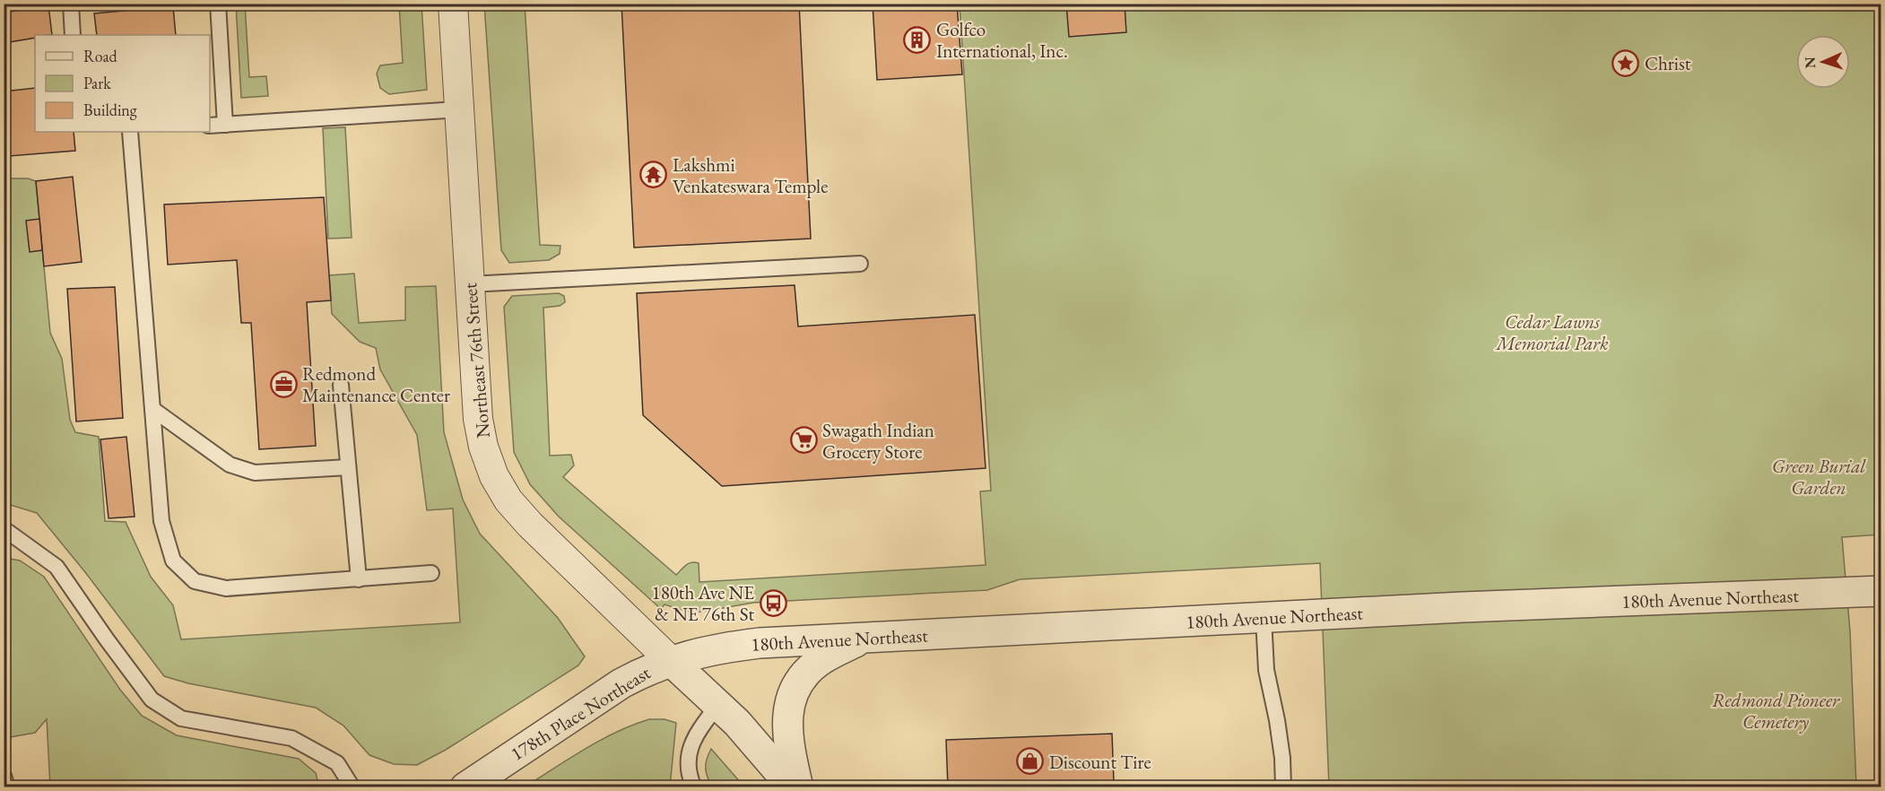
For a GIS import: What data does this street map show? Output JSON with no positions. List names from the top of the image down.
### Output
{
  "streets": {
    "street": ["Northeast 76th Street", "180th Avenue Northeast", "178th Place Northeast"]
  },
  "crossings": [
    ["Northeast 76th Street", "180th Avenue Northeast"],
    ["Northeast 76th Street", "178th Place Northeast"],
    ["180th Avenue Northeast", "178th Place Northeast"]
  ],
  "parks": ["Cedar Lawns Memorial Park", "Green Burial Garden", "Redmond Pioneer Cemetery"],
  "places": {
    "building": ["Golfco International, Inc."],
    "place": ["Christ"],
    "temple": ["Lakshmi Venkateswara Temple"],
    "office": ["Redmond Maintenance Center"],
    "supermarket": ["Swagath Indian Grocery Store"],
    "bus stop": ["180th Ave NE & NE 76th St"],
    "shop": ["Discount Tire"]
  },
  "legend": ["Road", "Park", "Building"],
  "north": "left"
}
